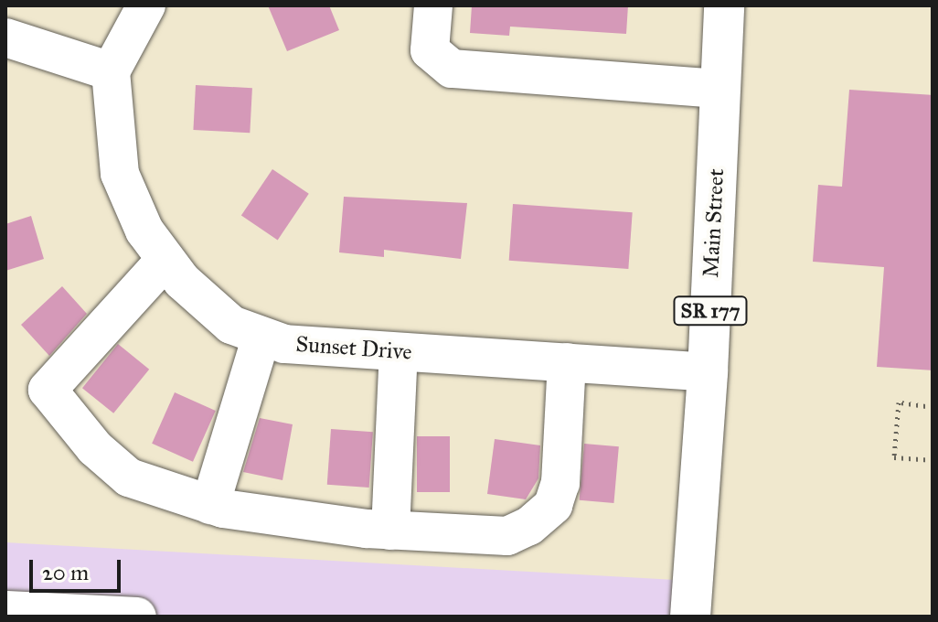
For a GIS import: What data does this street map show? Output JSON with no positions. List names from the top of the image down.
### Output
{
  "streets": {
    "main road": ["Main Street", "SR 177"],
    "street": ["Sunset Drive"]
  },
  "crossings": [
    ["Main Street", "Sunset Drive"]
  ],
  "scale_bar": "20 m"
}
